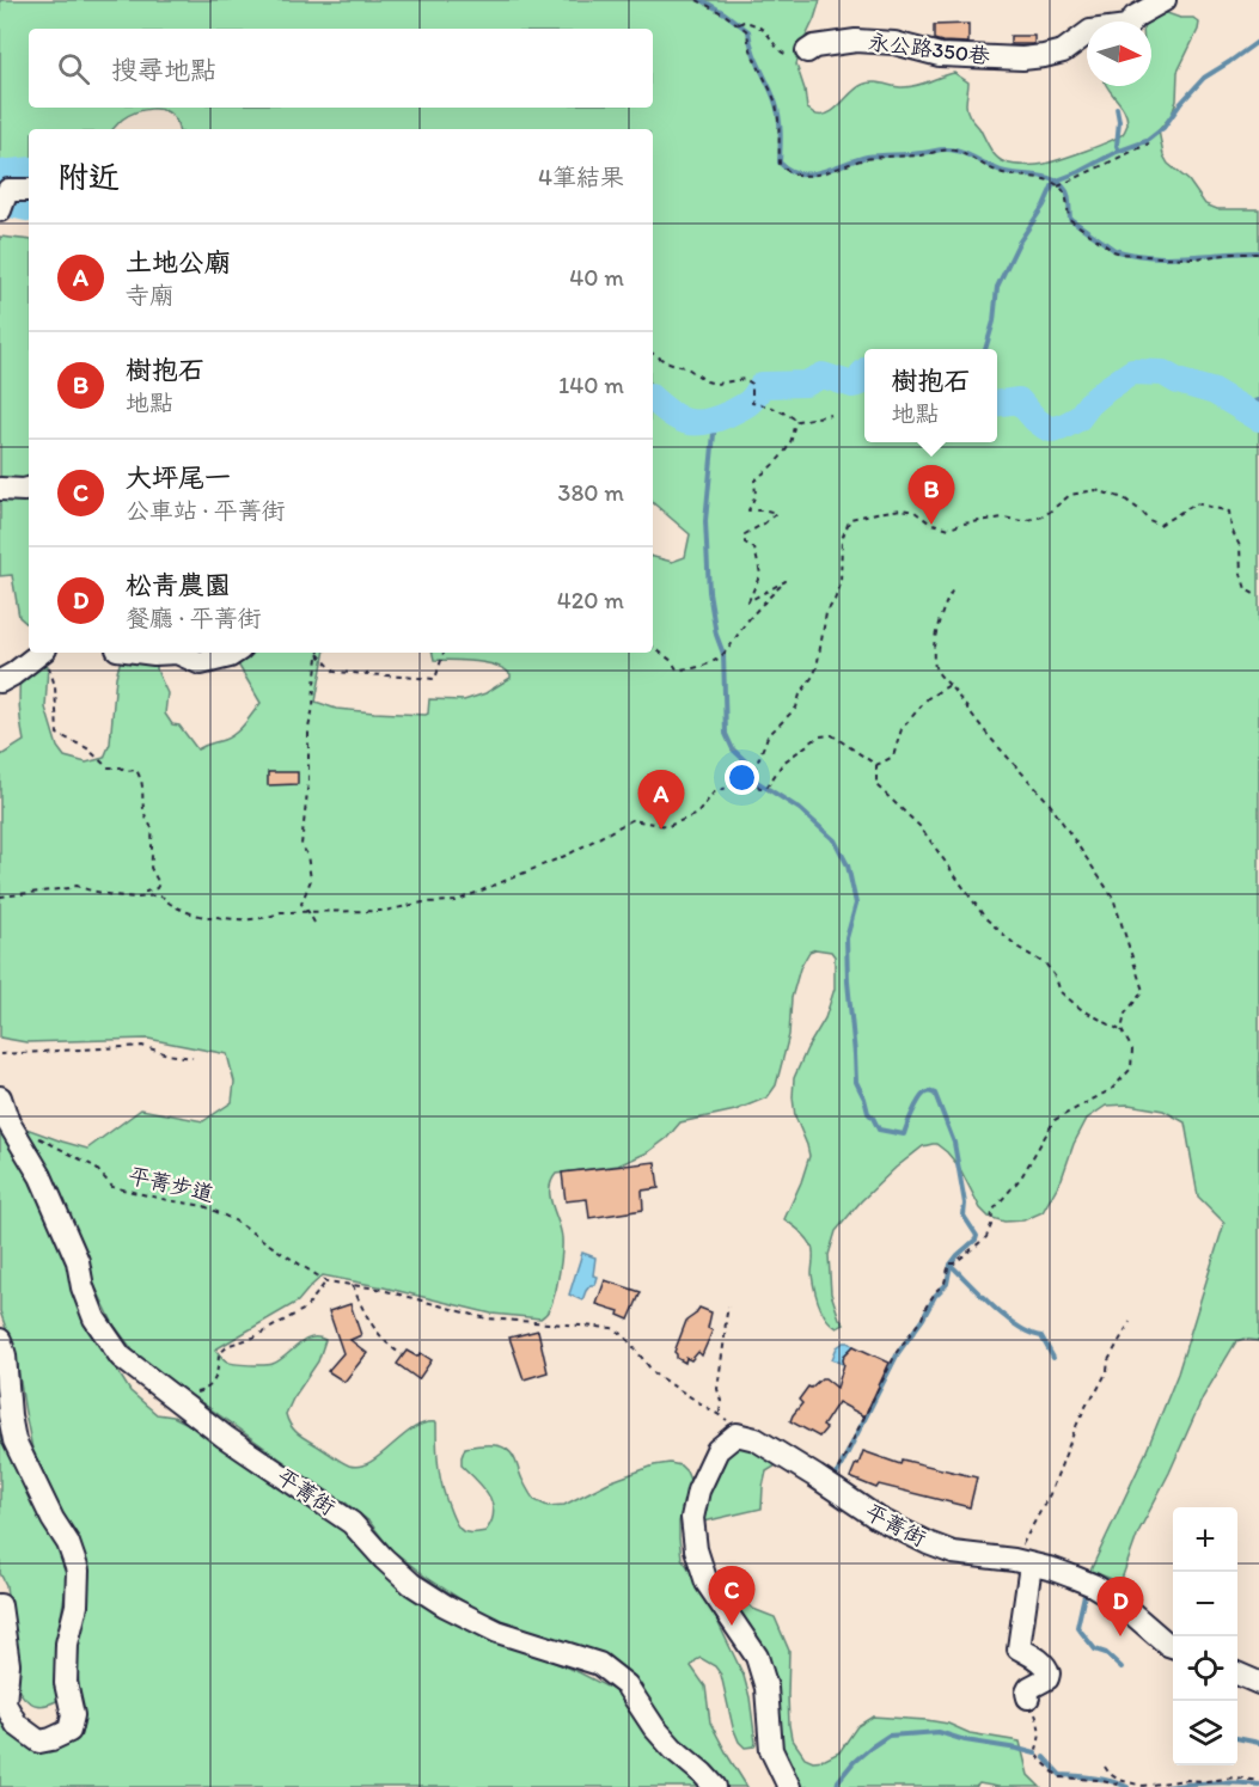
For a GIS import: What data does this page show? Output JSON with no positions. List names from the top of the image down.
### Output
{
  "streets": {
    "street": ["永公路350巷", "平菁街"],
    "path": ["平菁步道"]
  },
  "crossings": [
    ["平菁步道", "平菁街"]
  ],
  "north": "right",
  "page": {
    "search": "搜尋地點",
    "heading": ["附近", "4筆結果"],
    "list": [
      {
        "mark": "A",
        "name": "土地公廟",
        "note": "寺廟",
        "value": "40 m"
      },
      {
        "mark": "B",
        "name": "樹抱石",
        "note": "地點",
        "value": "140 m"
      },
      {
        "mark": "C",
        "name": "大坪尾一",
        "note": "公車站 · 平菁街",
        "value": "380 m"
      },
      {
        "mark": "D",
        "name": "松青農園",
        "note": "餐廳 · 平菁街",
        "value": "420 m"
      }
    ],
    "popup": ["樹抱石", "地點"],
    "pins": [
      "B",
      "A",
      "C",
      "D"
    ],
    "map_buttons": ["+", "−"]
  }
}
